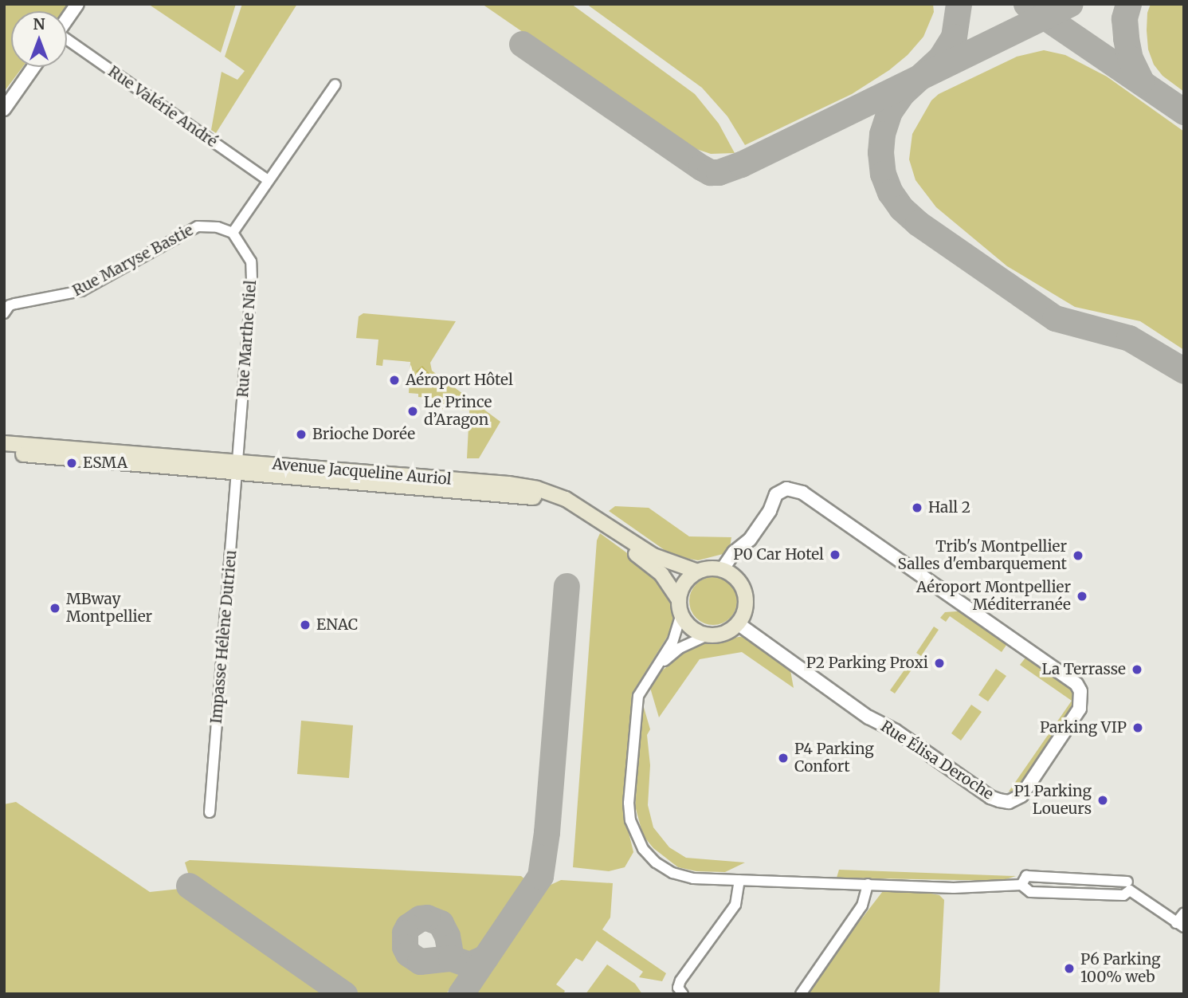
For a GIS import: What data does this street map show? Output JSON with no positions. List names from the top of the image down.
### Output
{
  "streets": {
    "main road": ["Avenue Jacqueline Auriol"],
    "street": [
      "Rue Valérie André",
      "Rue Maryse Bastie",
      "Rue Marthe Niel",
      "Impasse Hélène Dutrieu",
      "Rue Élisa Deroche"
    ]
  },
  "crossings": [
    ["Rue Maryse Bastie", "Rue Marthe Niel"],
    ["Rue Marthe Niel", "Avenue Jacqueline Auriol"],
    ["Rue Marthe Niel", "Impasse Hélène Dutrieu"],
    ["Avenue Jacqueline Auriol", "Impasse Hélène Dutrieu"],
    ["Avenue Jacqueline Auriol", "Rue Élisa Deroche"]
  ],
  "places": [
    "Aéroport Hôtel",
    "Le Prince d’Aragon",
    "Brioche Dorée",
    "ESMA",
    "Hall 2",
    "P0 Car Hotel",
    "Trib's Montpellier Salles d'embarquement",
    "Aéroport Montpellier Méditerranée",
    "MBway Montpellier",
    "ENAC",
    "P2 Parking Proxi",
    "La Terrasse",
    "Parking VIP",
    "P4 Parking Confort",
    "P1 Parking Loueurs",
    "P6 Parking 100% web"
  ],
  "north": "top"
}
